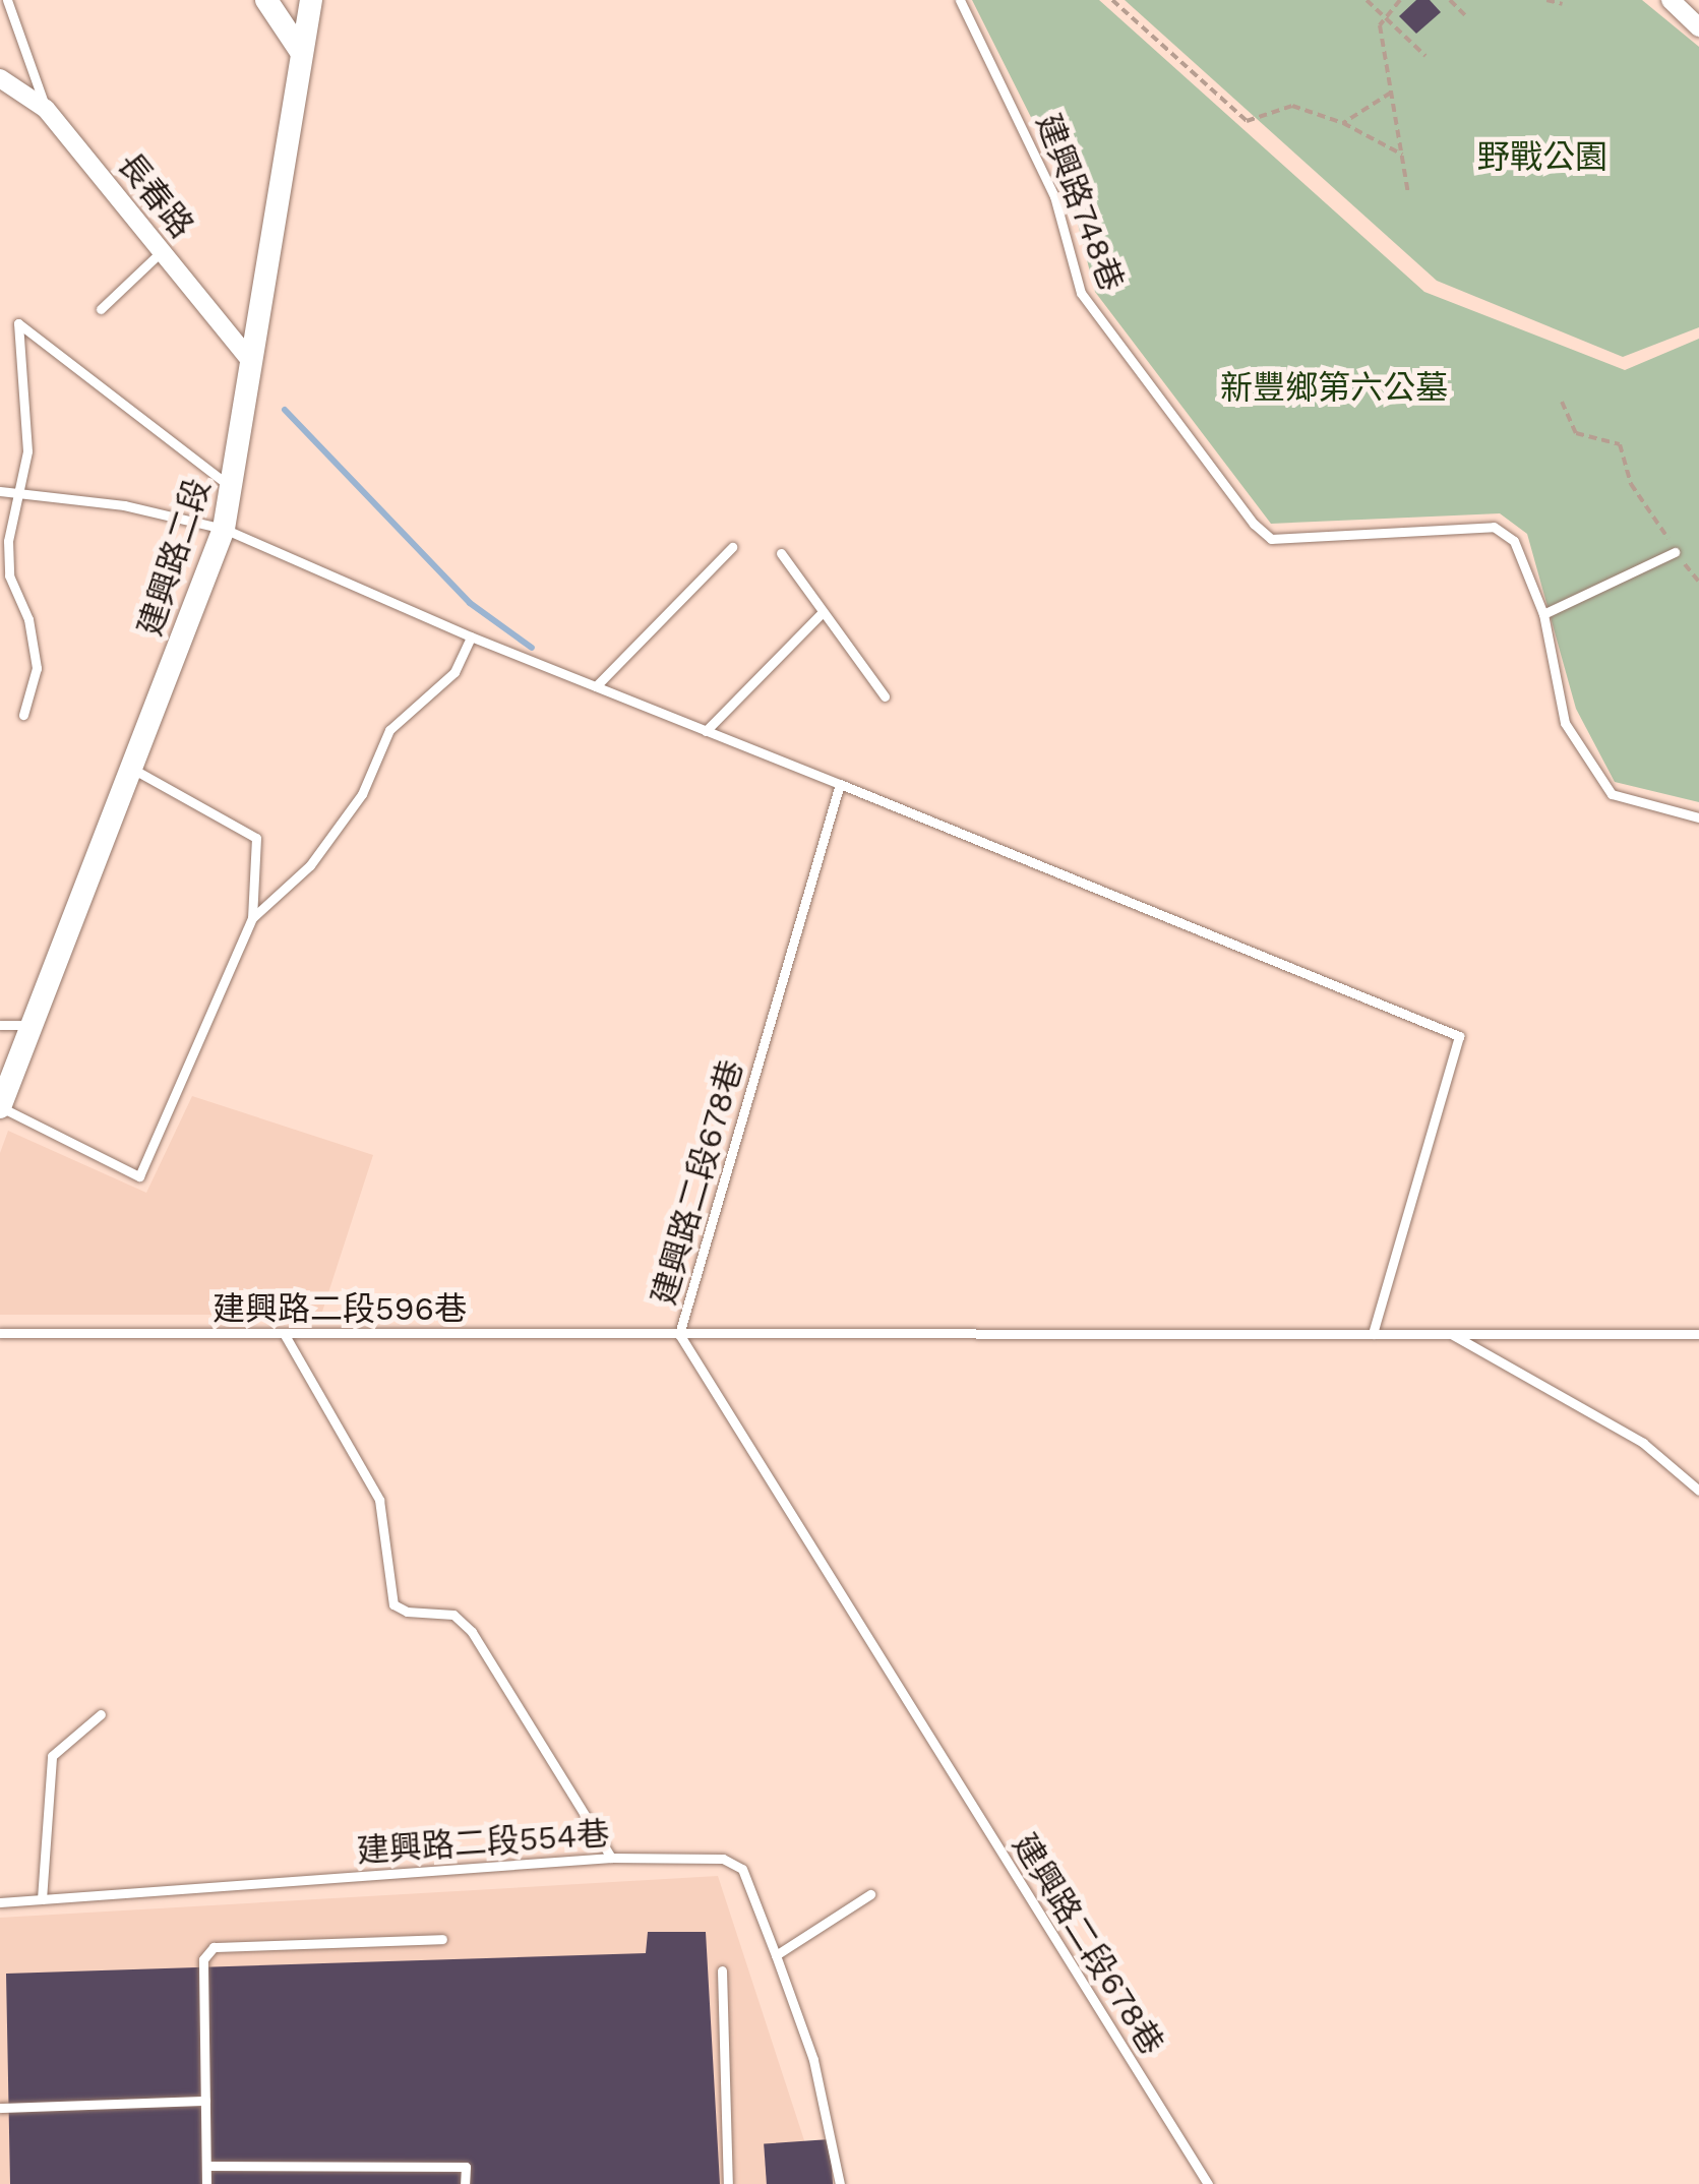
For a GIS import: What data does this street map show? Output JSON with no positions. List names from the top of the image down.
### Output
{
  "streets": {
    "street": ["長春路", "建興路二段"],
    "lane": [
      "建興路748巷",
      "建興路二段678巷",
      "建興路二段596巷",
      "建興路二段554巷"
    ]
  },
  "crossings": [
    ["長春路", "建興路二段"],
    ["建興路二段678巷", "建興路二段596巷"]
  ],
  "parks": ["野戰公園", "新豐鄉第六公墓"]
}
